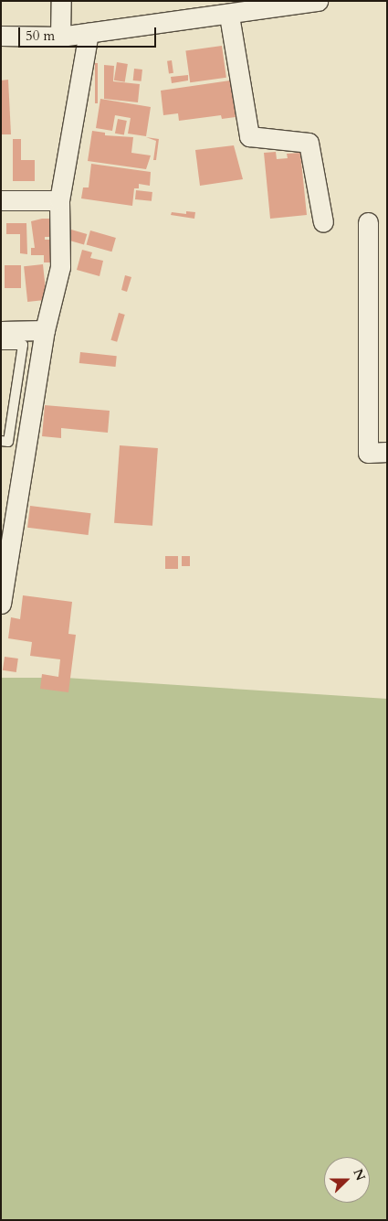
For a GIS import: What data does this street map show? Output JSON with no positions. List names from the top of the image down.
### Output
{
  "scale_bar": "50 m",
  "north": "right"
}
